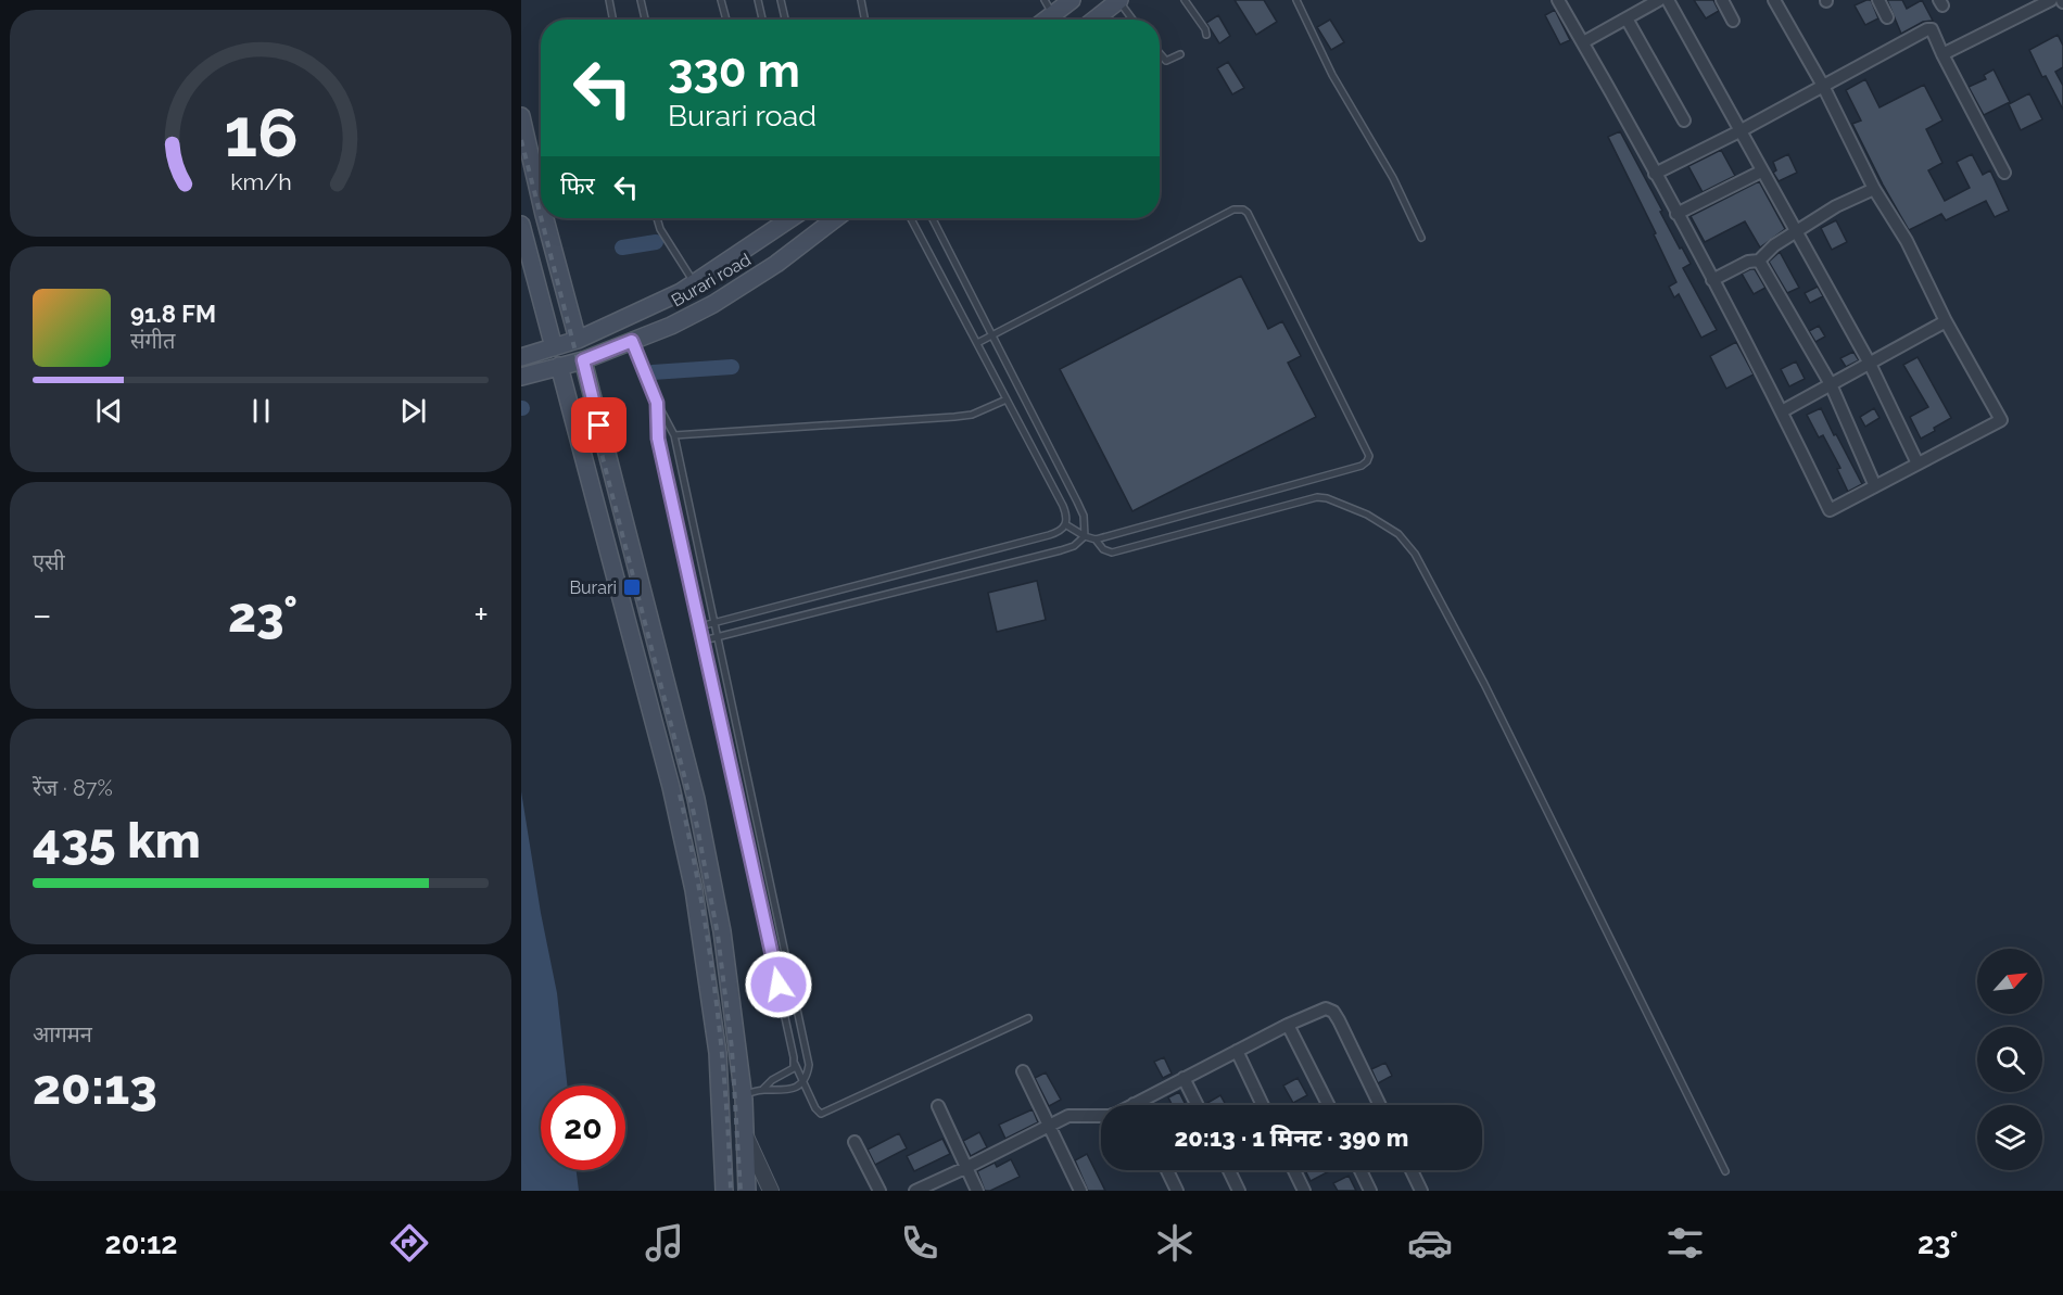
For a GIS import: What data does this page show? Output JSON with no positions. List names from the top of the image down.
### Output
{
  "streets": {
    "main road": ["Burari road"]
  },
  "places": {
    "transit": ["Burari"]
  },
  "north": "top right",
  "page": {
    "turn": ["330 m", "Burari road"],
    "then": "फिर",
    "song": ["91.8 FM", "संगीत"],
    "tile": [
      "एसी",
      ["रेंज · 87%", "435 km"],
      ["आगमन", "20:13"]
    ],
    "heat": ["−", "23°", "+"],
    "limit": "20",
    "trip": "20:13 · 1 मिनट · 390 m",
    "tabs": ["20:12", "23°"],
    "gauge": ["16", "km/h"]
  }
}
